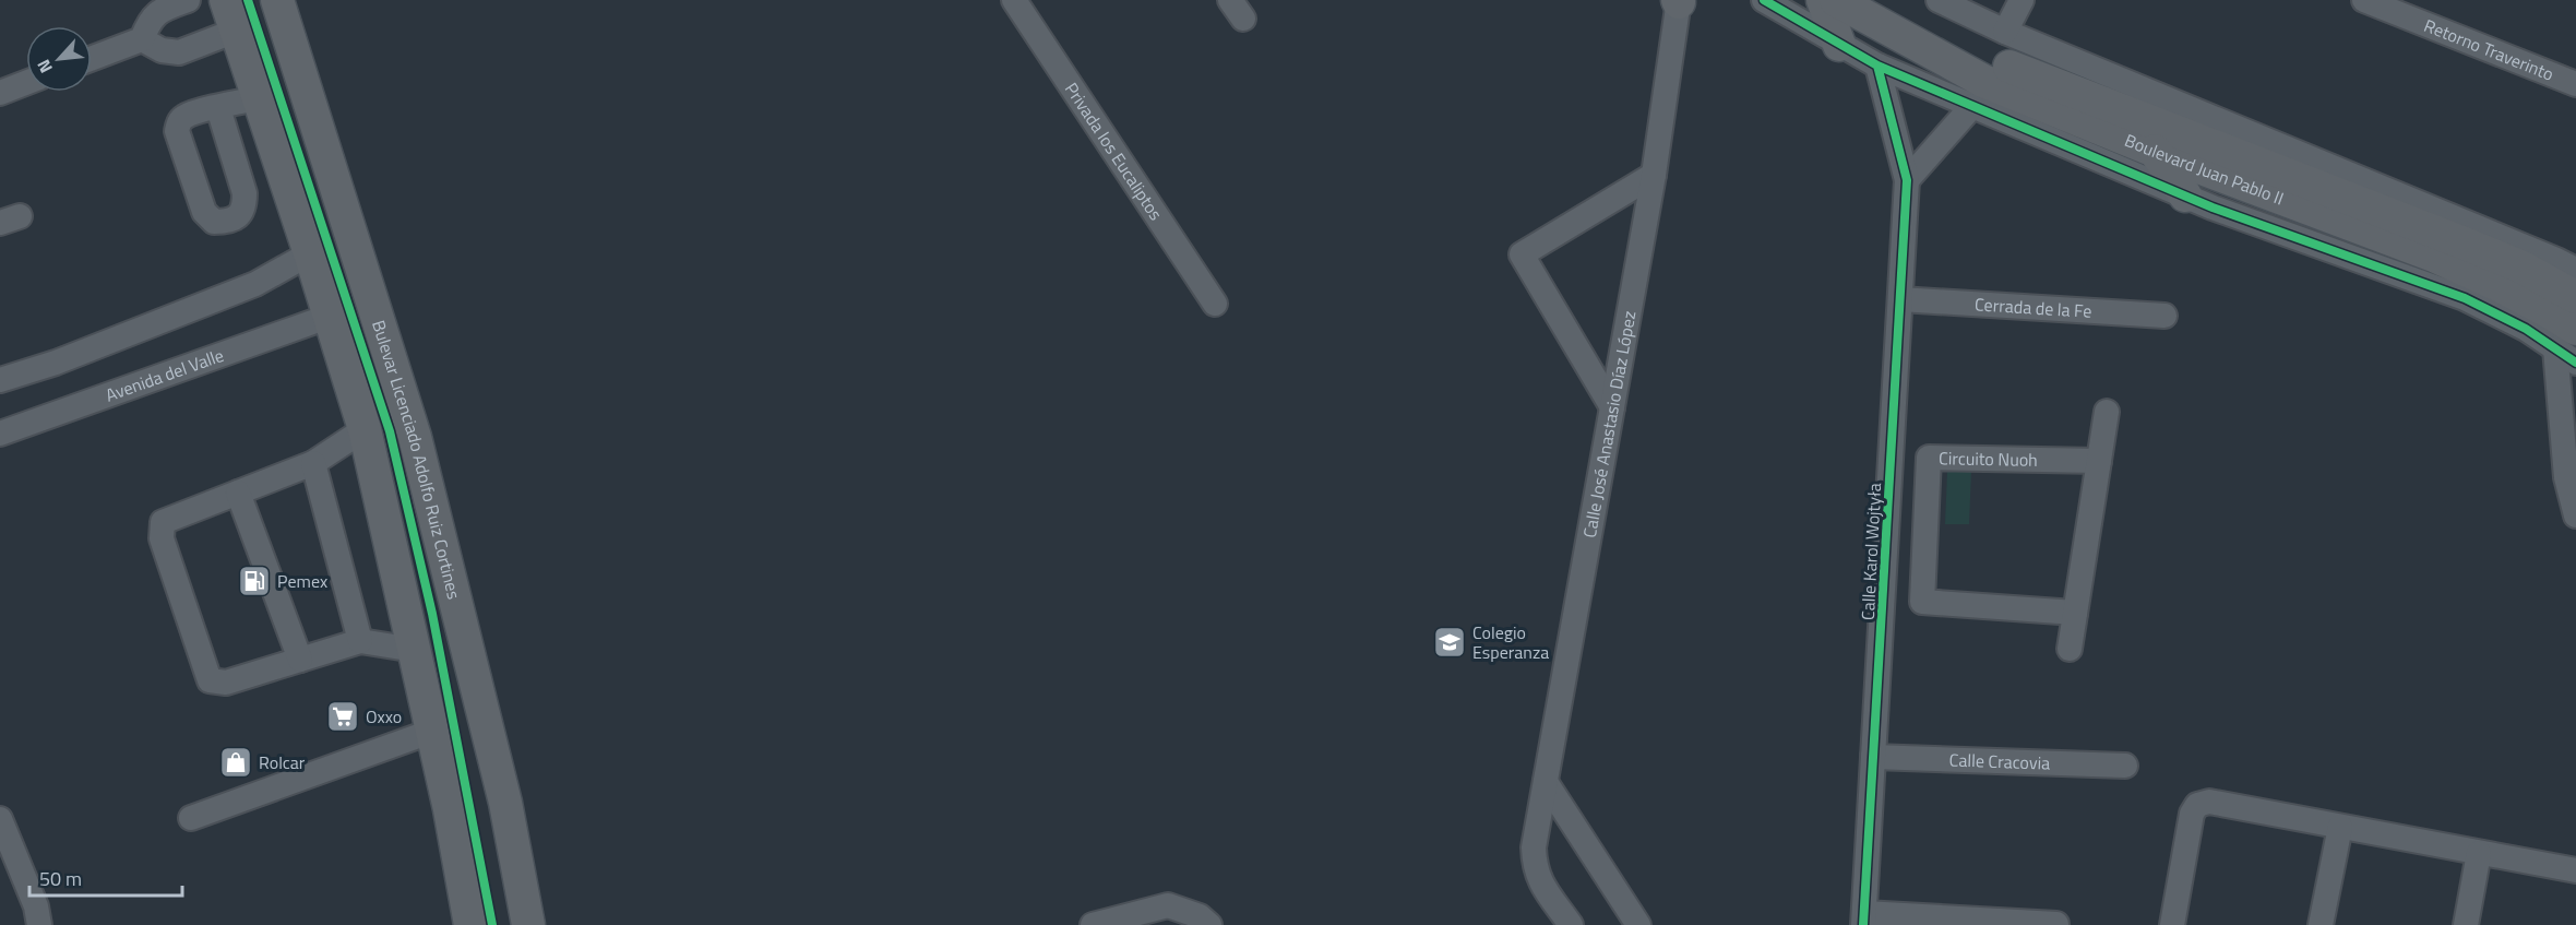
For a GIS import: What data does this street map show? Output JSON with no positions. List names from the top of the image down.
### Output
{
  "streets": {
    "main road": ["Boulevard Juan Pablo II", "Bulevar Licenciado Adolfo Ruiz Cortines"],
    "street": [
      "Retorno Traverinto",
      "Privada los Eucaliptos",
      "Cerrada de la Fe",
      "Avenida del Valle",
      "Calle José Anastasio Díaz López",
      "Circuito Nuoh",
      "Calle Karol Wojtyła",
      "Calle Cracovia"
    ]
  },
  "crossings": [
    ["Cerrada de la Fe", "Calle Karol Wojtyła"],
    ["Calle Karol Wojtyła", "Calle Cracovia"]
  ],
  "places": {
    "fuel station": ["Pemex"],
    "school or university": ["Colegio Esperanza"],
    "supermarket": ["Oxxo"],
    "shop": ["Rolcar"]
  },
  "scale_bar": "50 m",
  "north": "bottom left"
}
